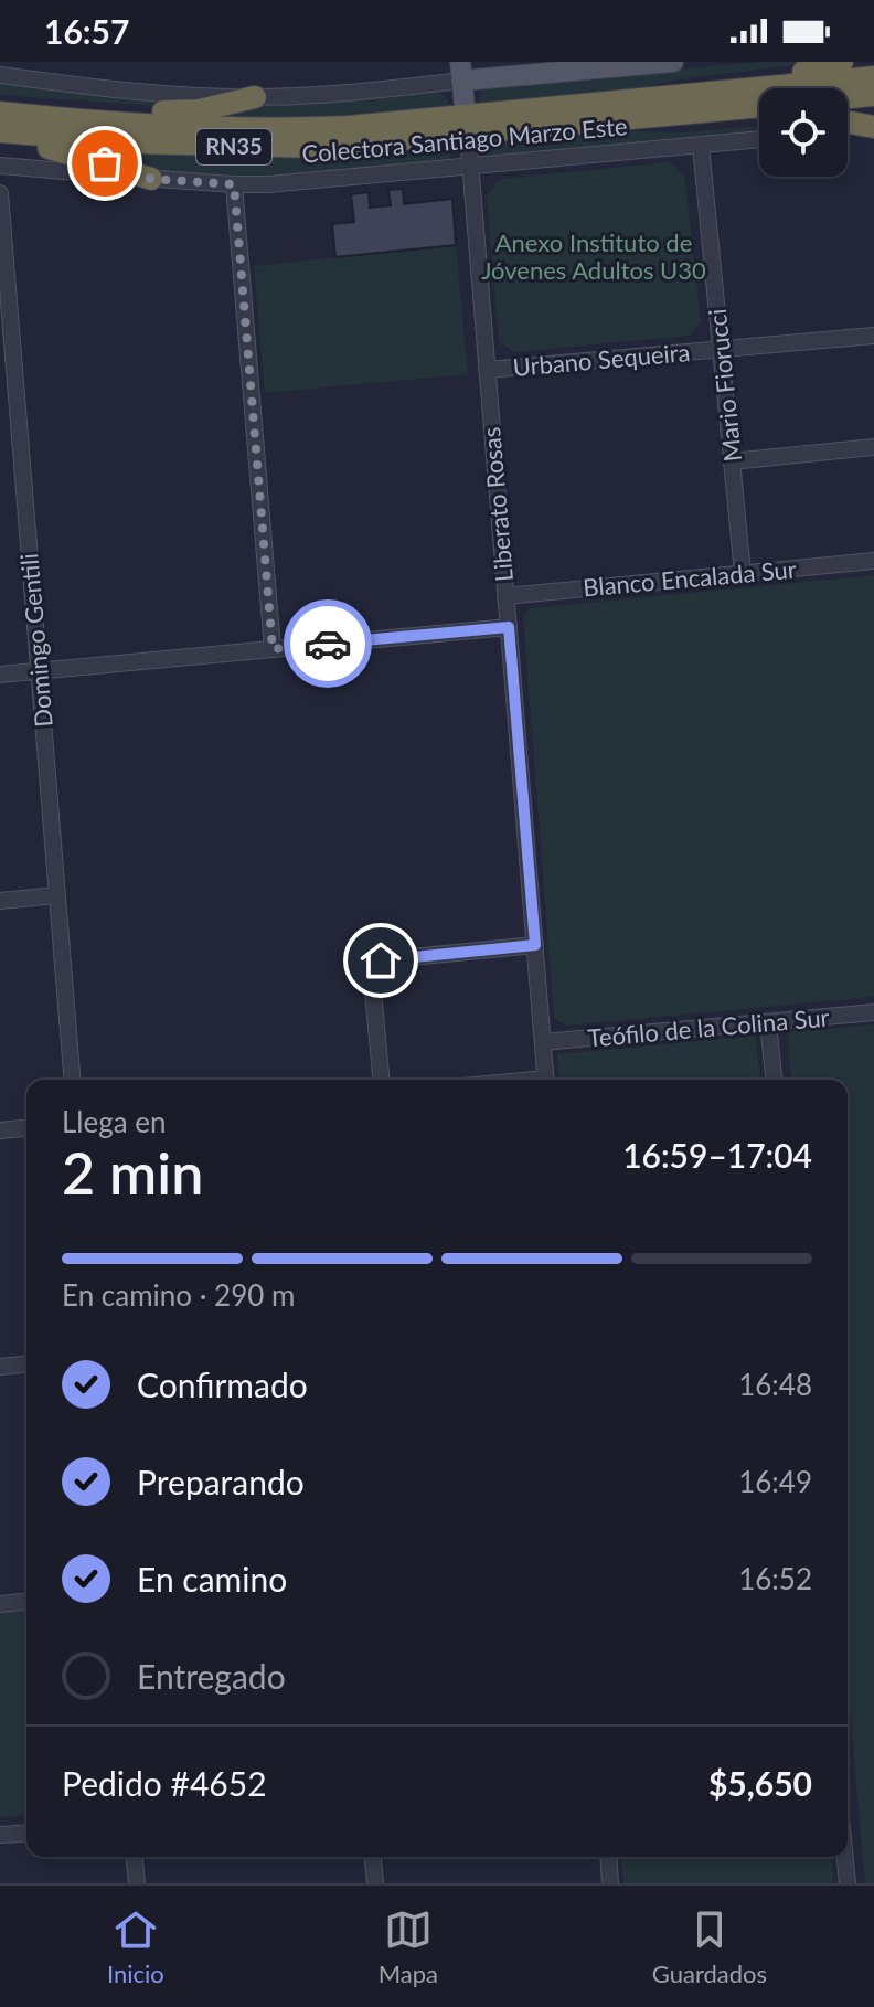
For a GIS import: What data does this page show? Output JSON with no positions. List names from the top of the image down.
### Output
{
  "streets": {
    "highway": ["RN35"],
    "street": [
      "Colectora Santiago Marzo Este",
      "Urbano Sequeira",
      "Mario Fiorucci",
      "Liberato Rosas",
      "Blanco Encalada Sur",
      "Domingo Gentili",
      "Teófilo de la Colina Sur"
    ]
  },
  "crossings": [
    ["Colectora Santiago Marzo Este", "Mario Fiorucci"],
    ["Colectora Santiago Marzo Este", "Liberato Rosas"],
    ["RN35", "Liberato Rosas"],
    ["Urbano Sequeira", "Mario Fiorucci"],
    ["Urbano Sequeira", "Liberato Rosas"],
    ["Mario Fiorucci", "Blanco Encalada Sur"],
    ["Liberato Rosas", "Blanco Encalada Sur"],
    ["Liberato Rosas", "Teófilo de la Colina Sur"]
  ],
  "parks": ["Anexo Instituto de Jóvenes Adultos U30"],
  "page": {
    "status": "16:57",
    "heading": ["2 min", "Llega en", "16:59–17:04"],
    "panel": ["Pedido #4652", "$5,650"],
    "bar": "En camino · 290 m",
    "list": [
      ["Confirmado", "16:48"],
      ["Preparando", "16:49"],
      ["En camino", "16:52"],
      "Entregado"
    ],
    "tabs": ["Inicio", "Mapa", "Guardados"]
  }
}
